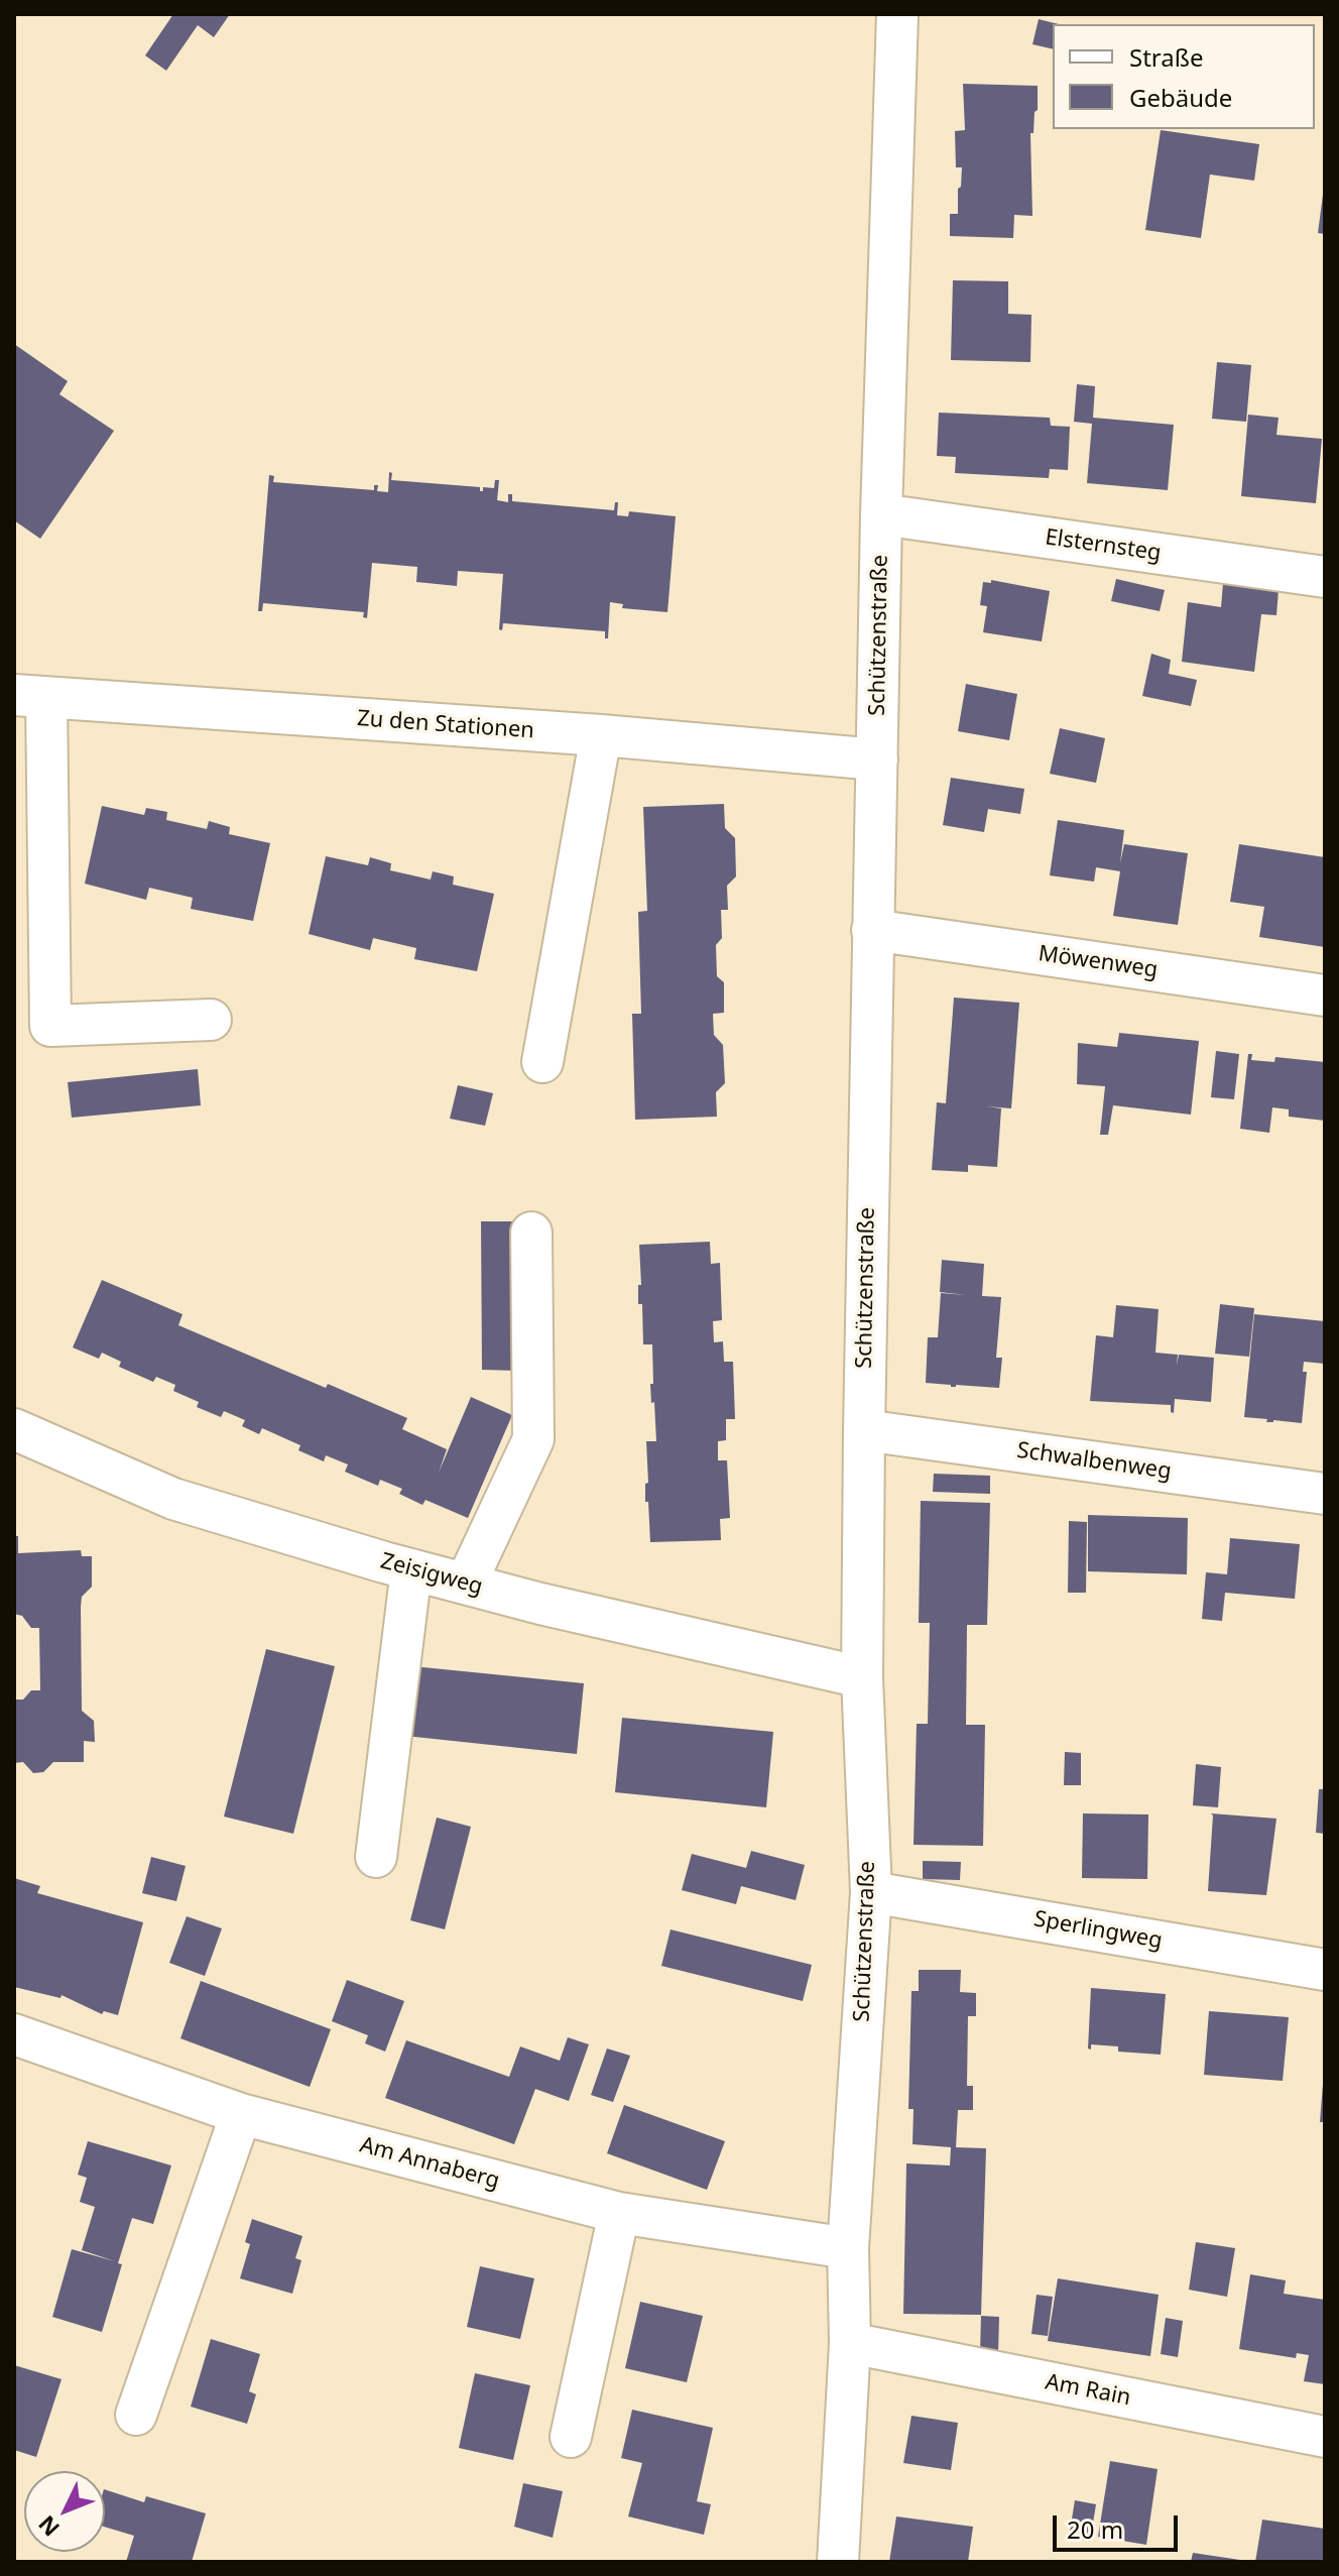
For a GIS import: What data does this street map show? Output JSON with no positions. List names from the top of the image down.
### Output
{
  "streets": {
    "street": [
      "Elsternsteg",
      "Schützenstraße",
      "Zu den Stationen",
      "Möwenweg",
      "Schwalbenweg",
      "Zeisigweg",
      "Sperlingweg",
      "Am Annaberg",
      "Am Rain"
    ]
  },
  "crossings": [
    ["Elsternsteg", "Schützenstraße"],
    ["Schützenstraße", "Zu den Stationen"],
    ["Schützenstraße", "Möwenweg"],
    ["Schützenstraße", "Schwalbenweg"],
    ["Schützenstraße", "Zeisigweg"],
    ["Schützenstraße", "Sperlingweg"],
    ["Schützenstraße", "Am Annaberg"],
    ["Schützenstraße", "Am Rain"]
  ],
  "legend": ["Straße", "Gebäude"],
  "scale_bar": "20 m",
  "north": "bottom left"
}
